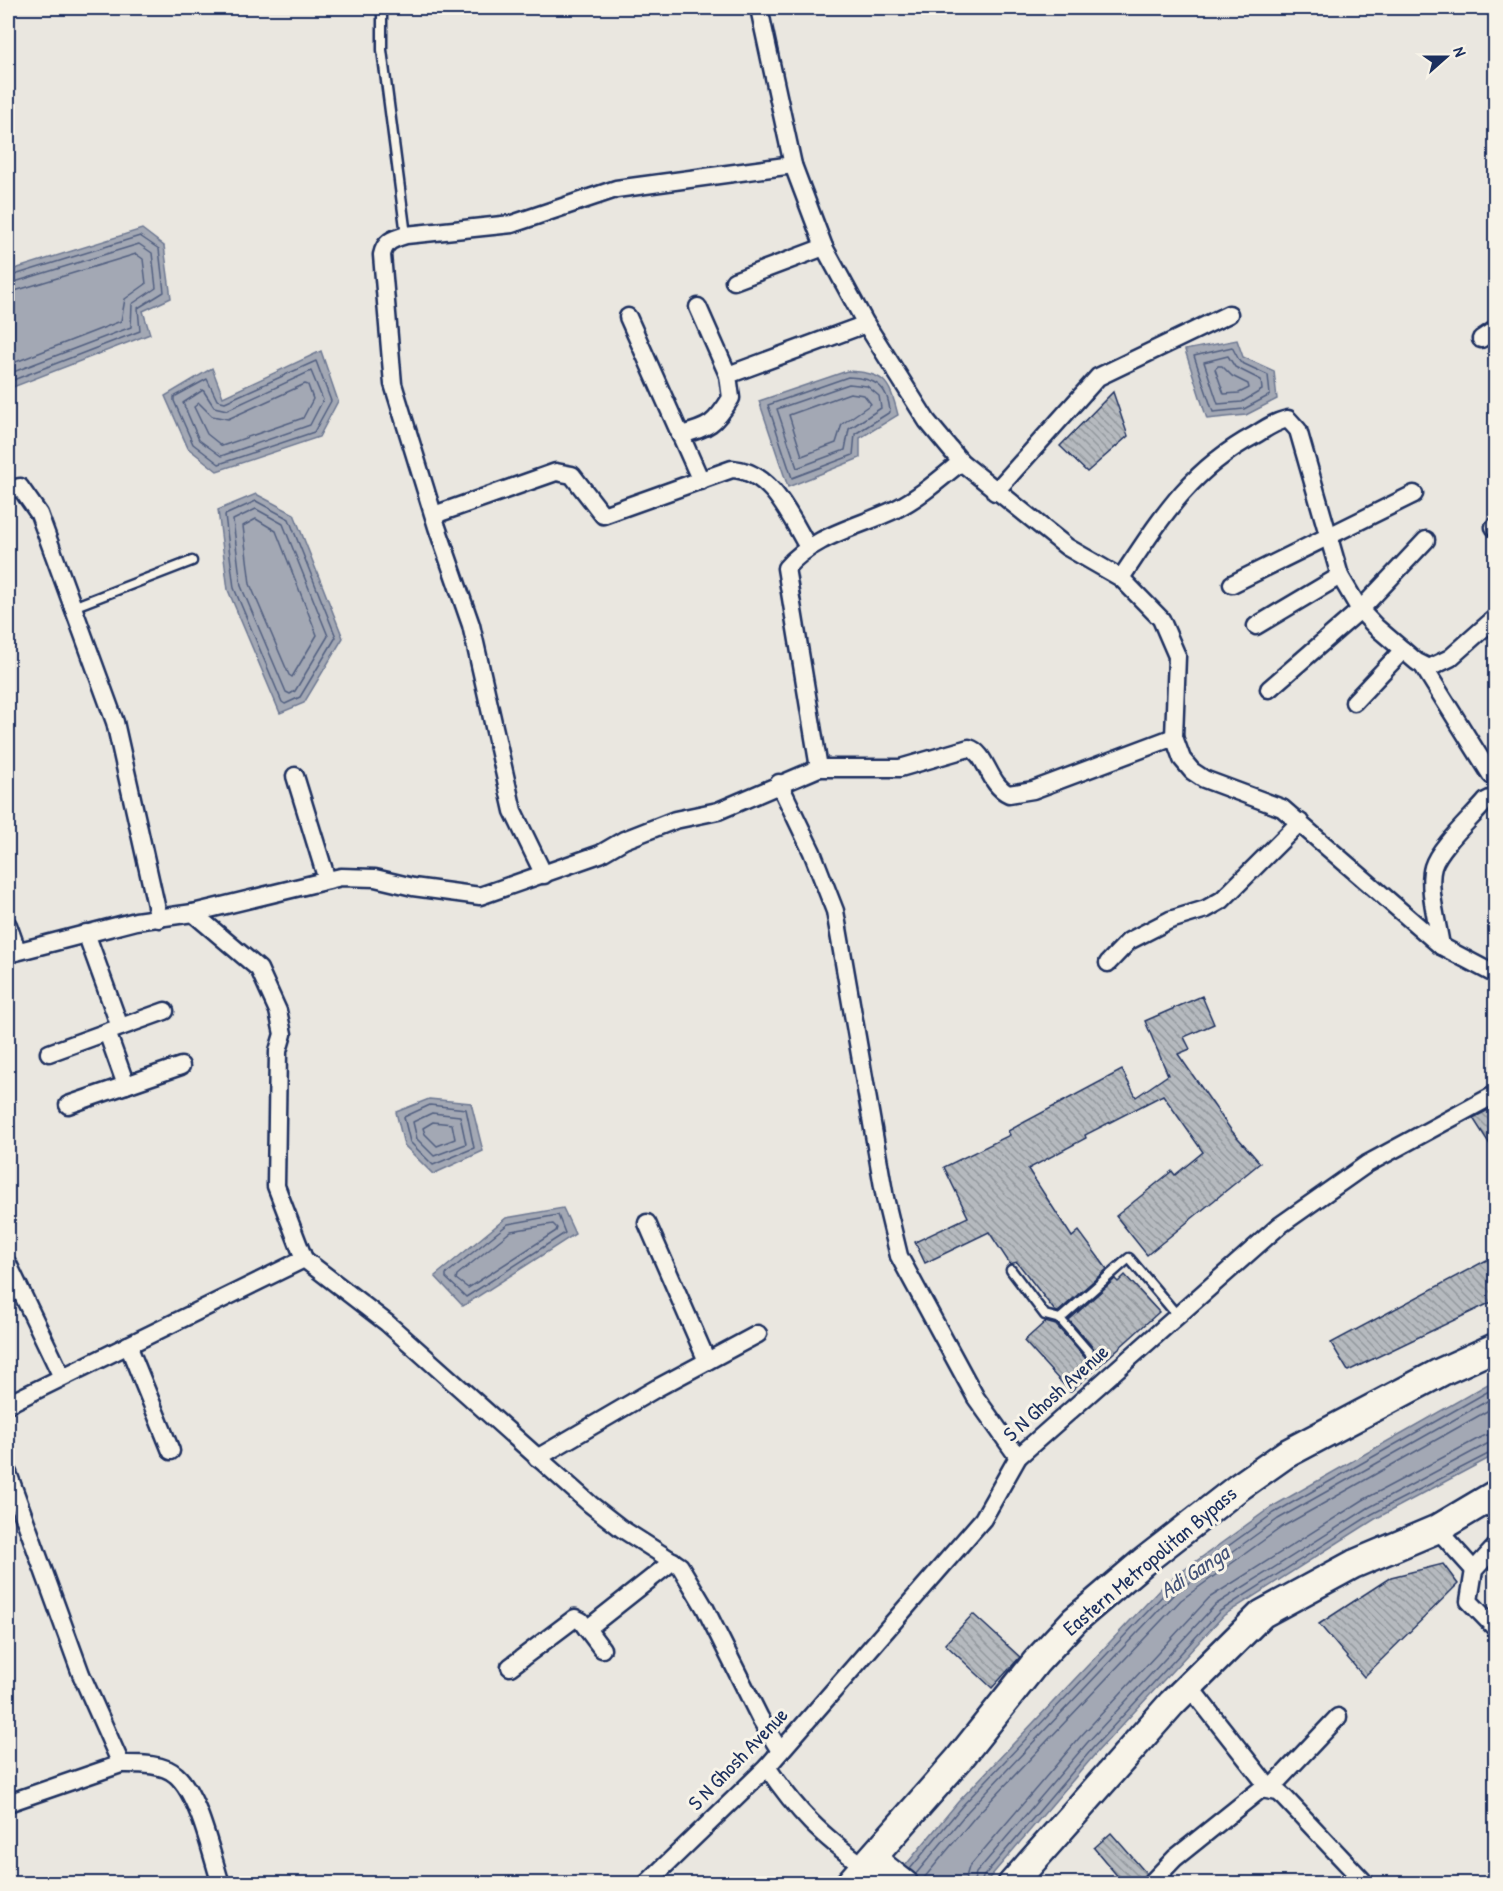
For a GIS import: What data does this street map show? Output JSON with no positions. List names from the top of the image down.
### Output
{
  "streets": {
    "main road": ["Eastern Metropolitan Bypass"],
    "street": ["S N Ghosh Avenue"]
  },
  "water": ["Adi Ganga"],
  "north": "right"
}
